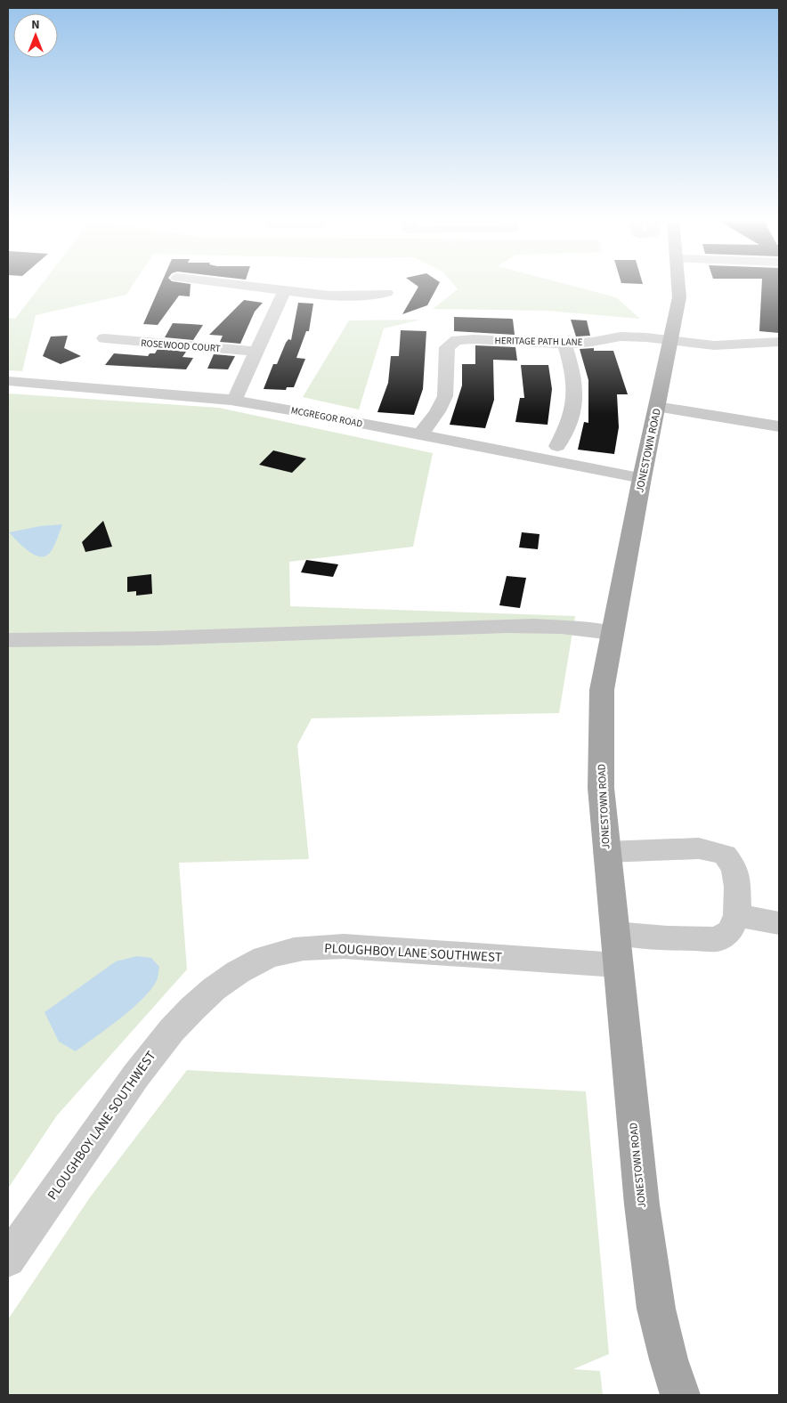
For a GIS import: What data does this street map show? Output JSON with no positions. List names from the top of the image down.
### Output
{
  "streets": {
    "main road": ["JONESTOWN ROAD"],
    "street": [
      "HERITAGE PATH LANE",
      "ROSEWOOD COURT",
      "MCGREGOR ROAD",
      "PLOUGHBOY LANE SOUTHWEST"
    ]
  },
  "crossings": [
    ["HERITAGE PATH LANE", "MCGREGOR ROAD"],
    ["HERITAGE PATH LANE", "JONESTOWN ROAD"],
    ["MCGREGOR ROAD", "JONESTOWN ROAD"],
    ["JONESTOWN ROAD", "PLOUGHBOY LANE SOUTHWEST"]
  ],
  "north": "top"
}
